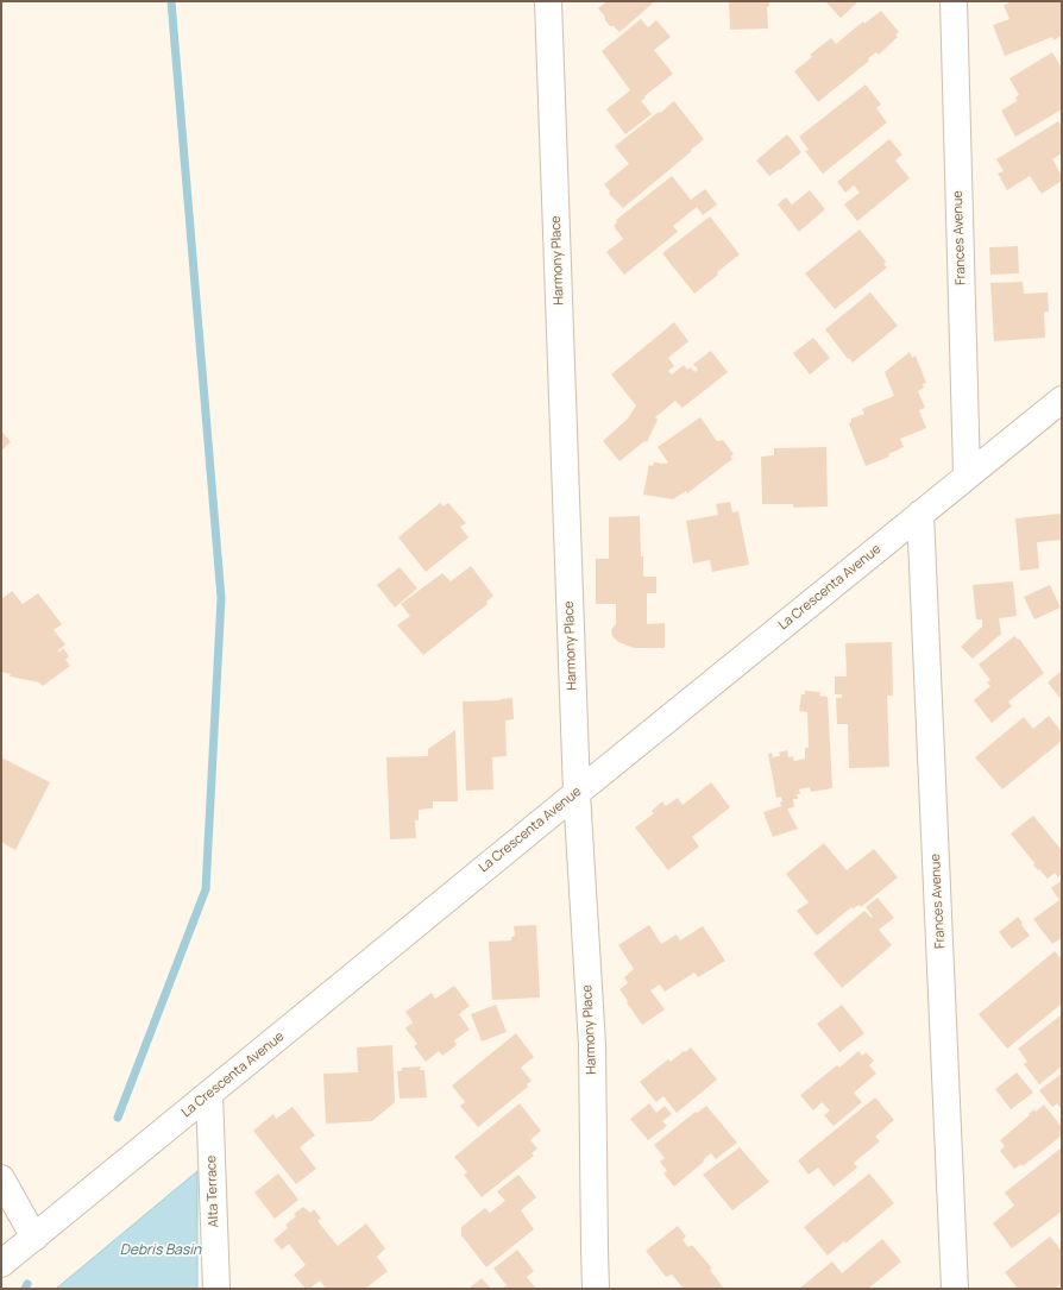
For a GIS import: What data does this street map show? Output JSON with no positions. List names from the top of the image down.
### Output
{
  "streets": {
    "street": [
      "Frances Avenue",
      "Harmony Place",
      "La Crescenta Avenue",
      "Alta Terrace"
    ]
  },
  "crossings": [
    ["Frances Avenue", "La Crescenta Avenue"],
    ["Harmony Place", "La Crescenta Avenue"],
    ["La Crescenta Avenue", "Alta Terrace"]
  ],
  "water": ["Debris Basin"]
}
